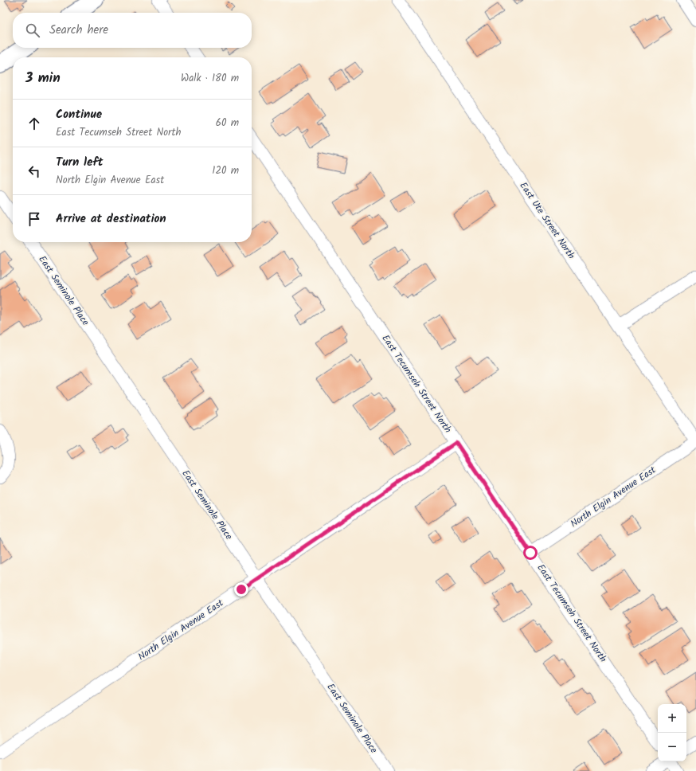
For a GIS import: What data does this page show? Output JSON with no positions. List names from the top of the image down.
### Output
{
  "streets": {
    "street": [
      "East Ute Street North",
      "East Seminole Place",
      "East Tecumseh Street North",
      "North Elgin Avenue East"
    ]
  },
  "crossings": [
    ["East Ute Street North", "North Elgin Avenue East"],
    ["East Seminole Place", "North Elgin Avenue East"],
    ["East Tecumseh Street North", "North Elgin Avenue East"]
  ],
  "page": {
    "search": "Search here",
    "heading": ["3 min", "Walk · 180 m"],
    "list": [
      ["Continue", "East Tecumseh Street North", "60 m"],
      ["Turn left", "North Elgin Avenue East", "120 m"],
      "Arrive at destination"
    ],
    "map_buttons": ["+", "−"]
  }
}
